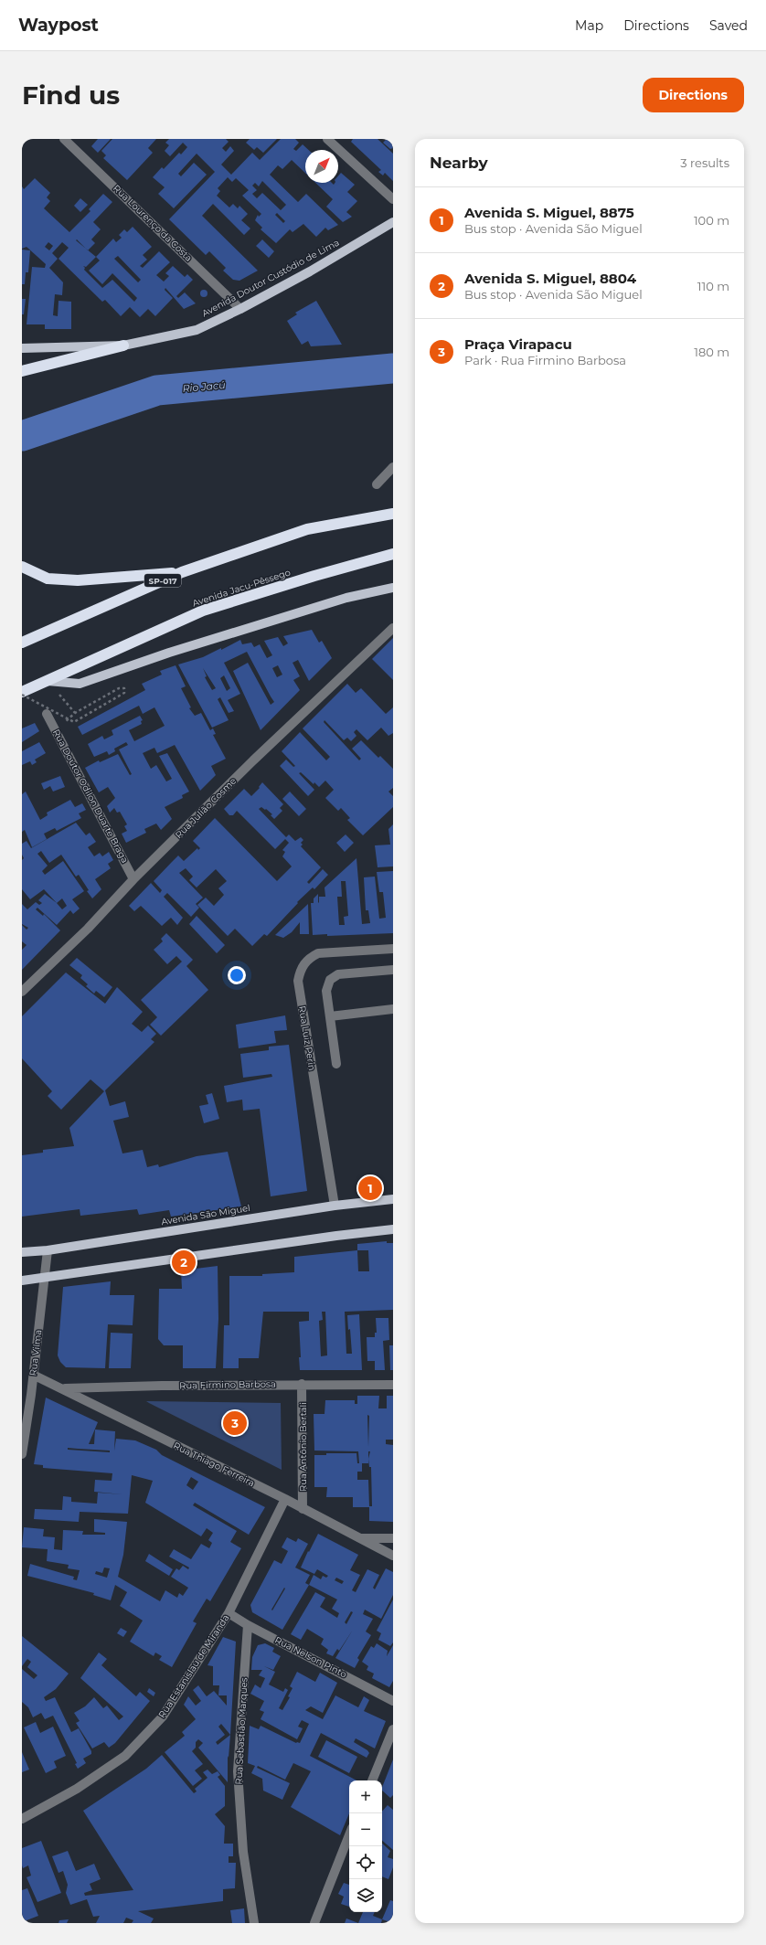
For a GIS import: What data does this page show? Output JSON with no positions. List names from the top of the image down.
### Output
{
  "streets": {
    "highway": ["SP-017", "Avenida Jacu-Pêssego"],
    "main road": ["Avenida Doutor Custódio de Lima", "Avenida São Miguel"],
    "street": [
      "Rua Lourenço da Costa",
      "Rua Doutor Odilon Duarte Braga",
      "Rua Julião Cosme",
      "Rua Luiz Perin",
      "Rua Vilma",
      "Rua Firmino Barbosa",
      "Rua Antônio Bertali",
      "Rua Thiago Ferreira",
      "Rua Nelson Pinto",
      "Rua Estanislau de Miranda",
      "Rua Sebastião Marques"
    ]
  },
  "crossings": [
    ["Rua Lourenço da Costa", "Avenida Doutor Custódio de Lima"],
    ["Rua Doutor Odilon Duarte Braga", "Rua Julião Cosme"],
    ["Rua Luiz Perin", "Avenida São Miguel"],
    ["Avenida São Miguel", "Rua Vilma"],
    ["Rua Vilma", "Rua Thiago Ferreira"],
    ["Rua Firmino Barbosa", "Rua Antônio Bertali"],
    ["Rua Firmino Barbosa", "Rua Thiago Ferreira"],
    ["Rua Antônio Bertali", "Rua Thiago Ferreira"],
    ["Rua Thiago Ferreira", "Rua Estanislau de Miranda"],
    ["Rua Nelson Pinto", "Rua Estanislau de Miranda"],
    ["Rua Nelson Pinto", "Rua Sebastião Marques"]
  ],
  "water": ["Rio Jacú"],
  "north": "top right",
  "page": {
    "header": "Waypost",
    "nav": ["Map", "Directions", "Saved"],
    "buttons": "Directions",
    "title": "Find us",
    "heading": ["Nearby", "3 results"],
    "list": [
      {
        "mark": "1",
        "name": "Avenida S. Miguel, 8875",
        "note": "Bus stop · Avenida São Miguel",
        "value": "100 m"
      },
      {
        "mark": "2",
        "name": "Avenida S. Miguel, 8804",
        "note": "Bus stop · Avenida São Miguel",
        "value": "110 m"
      },
      {
        "mark": "3",
        "name": "Praça Virapacu",
        "note": "Park · Rua Firmino Barbosa",
        "value": "180 m"
      }
    ],
    "pins": ["1", "2", "3"],
    "map_buttons": ["+", "−"]
  }
}
